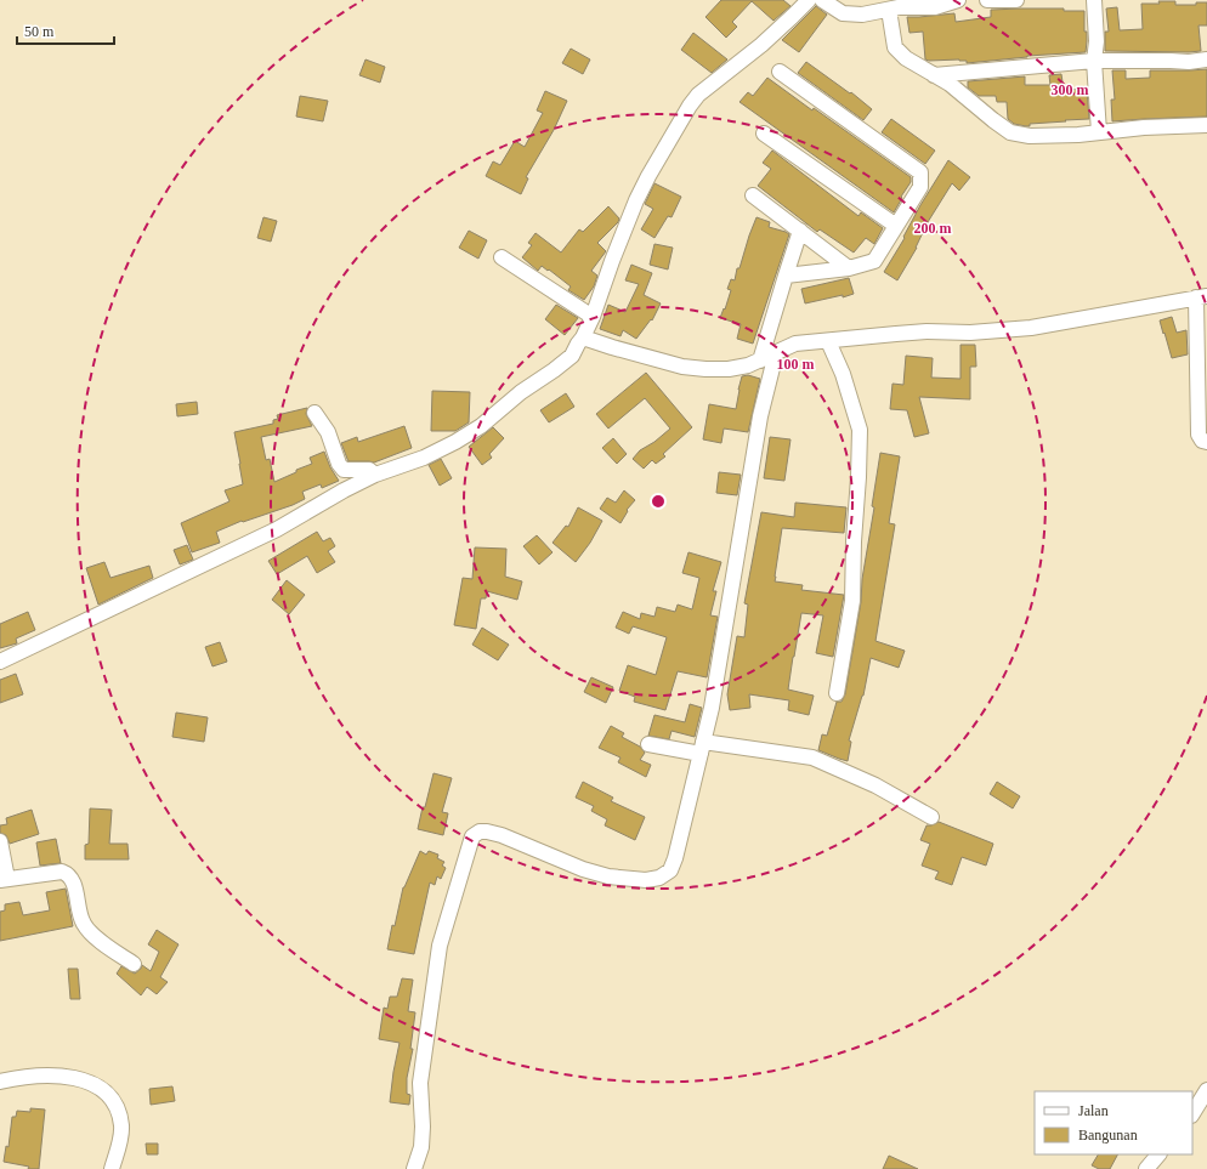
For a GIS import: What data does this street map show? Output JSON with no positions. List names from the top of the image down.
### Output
{
  "legend": ["Jalan", "Bangunan"],
  "scale_bar": "50 m",
  "rings": ["300 m", "200 m", "100 m"]
}
